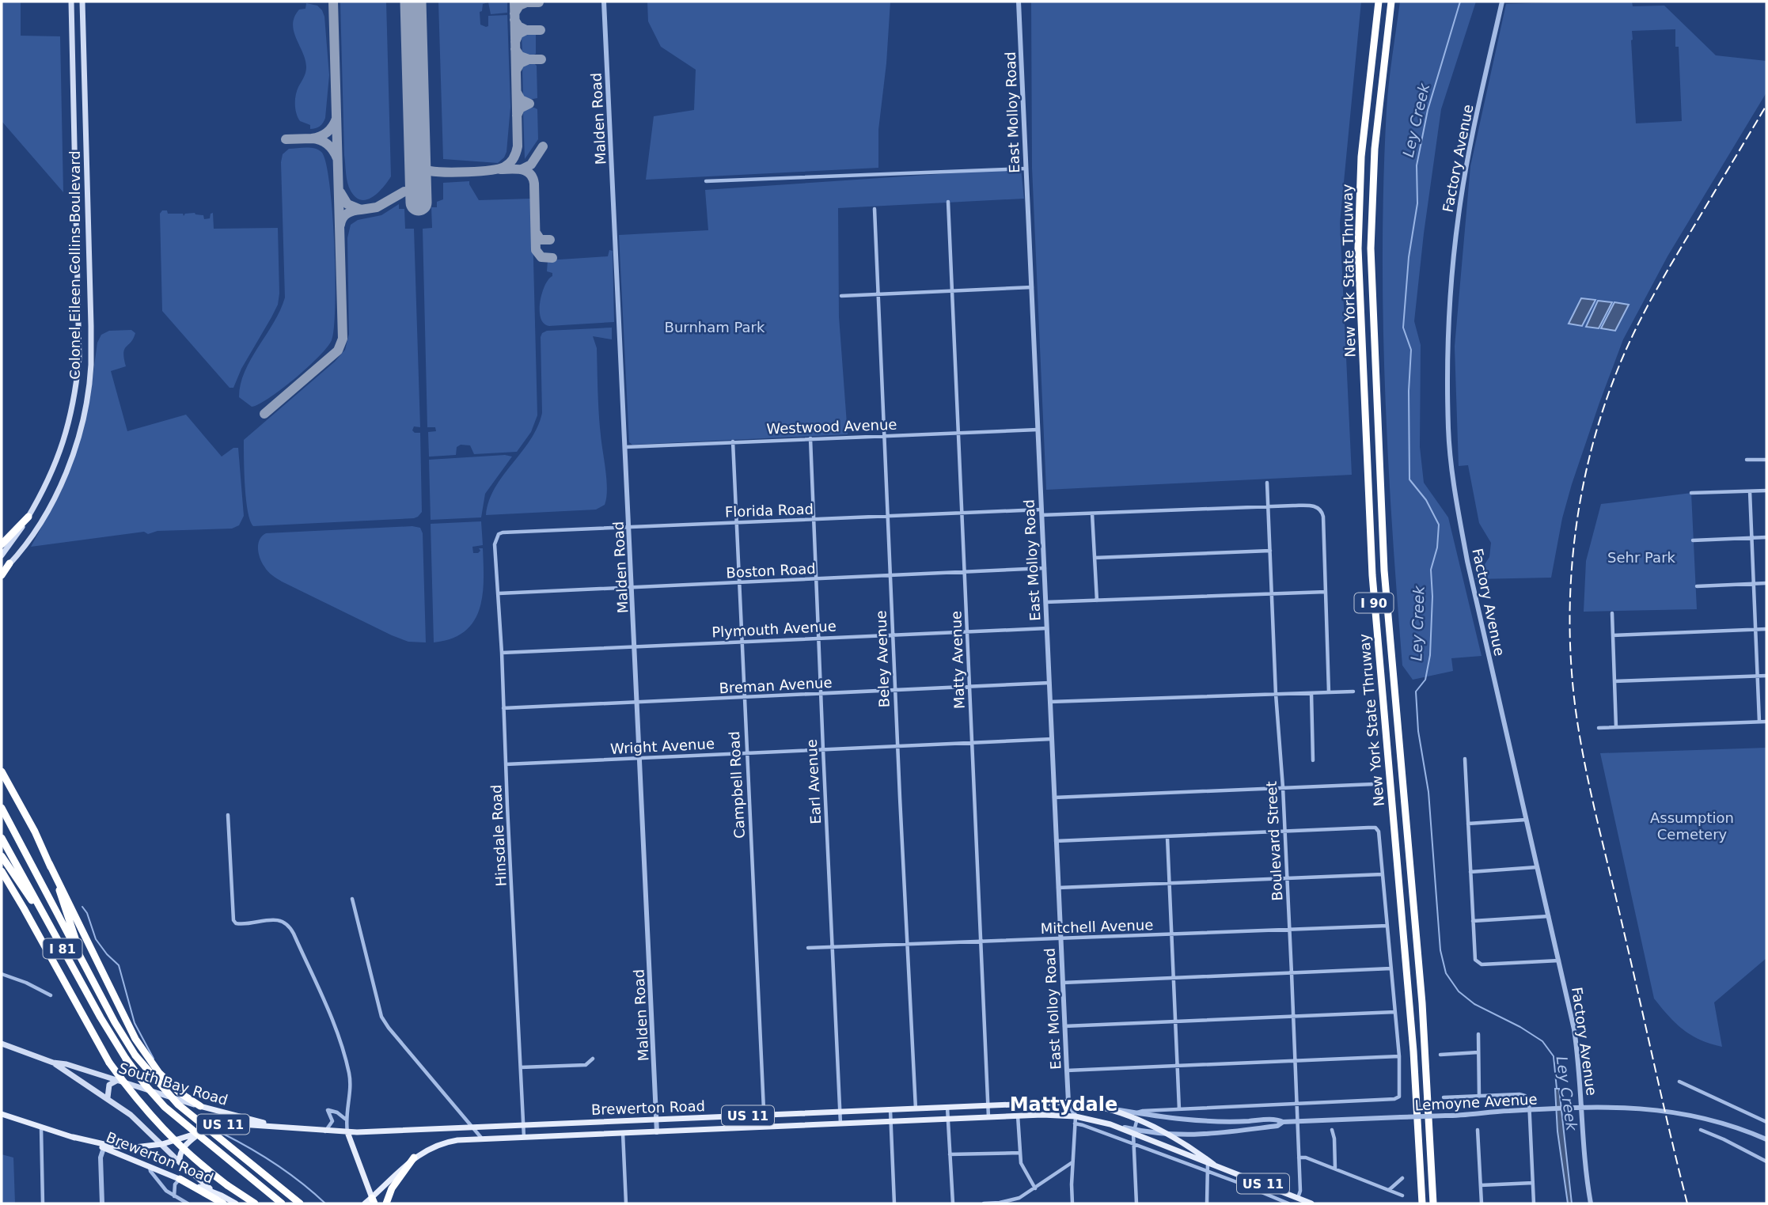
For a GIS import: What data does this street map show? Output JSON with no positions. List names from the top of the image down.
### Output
{
  "streets": {
    "highway": ["New York State Thruway", "I 90", "I 81"],
    "main road": [
      "Colonel Eileen Collins Boulevard",
      "South Bay Road",
      "Brewerton Road",
      "US 11"
    ],
    "street": [
      "East Molloy Road",
      "Malden Road",
      "Factory Avenue",
      "Westwood Avenue",
      "Florida Road",
      "Boston Road",
      "Plymouth Avenue",
      "Beley Avenue",
      "Matty Avenue",
      "Breman Avenue",
      "Wright Avenue",
      "Earl Avenue",
      "Campbell Road",
      "Hinsdale Road",
      "Boulevard Street",
      "Mitchell Avenue",
      "Lemoyne Avenue"
    ]
  },
  "crossings": [
    ["East Molloy Road", "Westwood Avenue"],
    ["East Molloy Road", "Florida Road"],
    ["East Molloy Road", "Boston Road"],
    ["East Molloy Road", "Plymouth Avenue"],
    ["East Molloy Road", "Breman Avenue"],
    ["East Molloy Road", "Wright Avenue"],
    ["East Molloy Road", "Mitchell Avenue"],
    ["East Molloy Road", "Brewerton Road"],
    ["Malden Road", "Westwood Avenue"],
    ["Malden Road", "Florida Road"],
    ["Malden Road", "Boston Road"],
    ["Malden Road", "Plymouth Avenue"],
    ["Malden Road", "Breman Avenue"],
    ["Malden Road", "Wright Avenue"],
    ["Malden Road", "Brewerton Road"],
    ["Factory Avenue", "Lemoyne Avenue"],
    ["Westwood Avenue", "Beley Avenue"],
    ["Westwood Avenue", "Matty Avenue"],
    ["Westwood Avenue", "Earl Avenue"],
    ["Westwood Avenue", "Campbell Road"],
    ["Florida Road", "Beley Avenue"],
    ["Florida Road", "Matty Avenue"],
    ["Florida Road", "Earl Avenue"],
    ["Florida Road", "Campbell Road"],
    ["Florida Road", "Hinsdale Road"],
    ["Florida Road", "Boulevard Street"],
    ["Boston Road", "Beley Avenue"],
    ["Boston Road", "Matty Avenue"],
    ["Boston Road", "Earl Avenue"],
    ["Boston Road", "Campbell Road"],
    ["Boston Road", "Hinsdale Road"],
    ["Plymouth Avenue", "Beley Avenue"],
    ["Plymouth Avenue", "Matty Avenue"],
    ["Plymouth Avenue", "Earl Avenue"],
    ["Plymouth Avenue", "Campbell Road"],
    ["Plymouth Avenue", "Hinsdale Road"],
    ["Beley Avenue", "Breman Avenue"],
    ["Beley Avenue", "Wright Avenue"],
    ["Beley Avenue", "Mitchell Avenue"],
    ["Beley Avenue", "Brewerton Road"],
    ["Matty Avenue", "Breman Avenue"],
    ["Matty Avenue", "Wright Avenue"],
    ["Matty Avenue", "Mitchell Avenue"],
    ["Matty Avenue", "Brewerton Road"],
    ["Breman Avenue", "Earl Avenue"],
    ["Breman Avenue", "Campbell Road"],
    ["Breman Avenue", "Hinsdale Road"],
    ["Wright Avenue", "Earl Avenue"],
    ["Wright Avenue", "Campbell Road"],
    ["Wright Avenue", "Hinsdale Road"],
    ["Earl Avenue", "Mitchell Avenue"],
    ["Earl Avenue", "Brewerton Road"],
    ["Campbell Road", "Brewerton Road"],
    ["Hinsdale Road", "Brewerton Road"],
    ["Boulevard Street", "Mitchell Avenue"],
    ["Boulevard Street", "Lemoyne Avenue"],
    ["Boulevard Street", "Brewerton Road"],
    ["South Bay Road", "Brewerton Road"],
    ["Lemoyne Avenue", "Brewerton Road"]
  ],
  "districts": ["Mattydale"],
  "water": ["Ley Creek"],
  "parks": ["Burnham Park", "Sehr Park", "Assumption Cemetery"]
}
